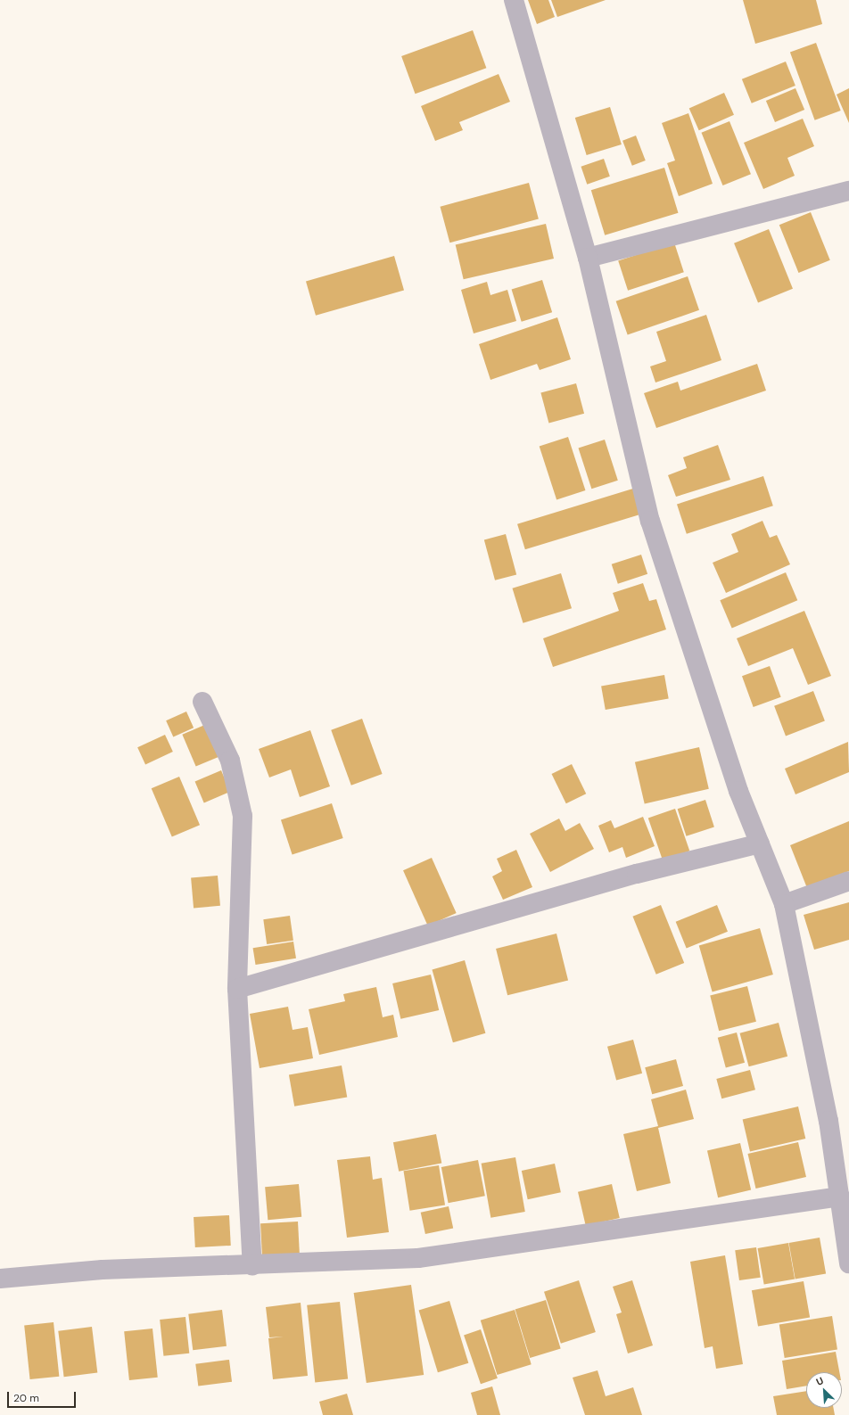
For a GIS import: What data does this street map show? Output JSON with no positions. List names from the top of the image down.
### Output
{
  "scale_bar": "20 m",
  "north": "top left"
}
